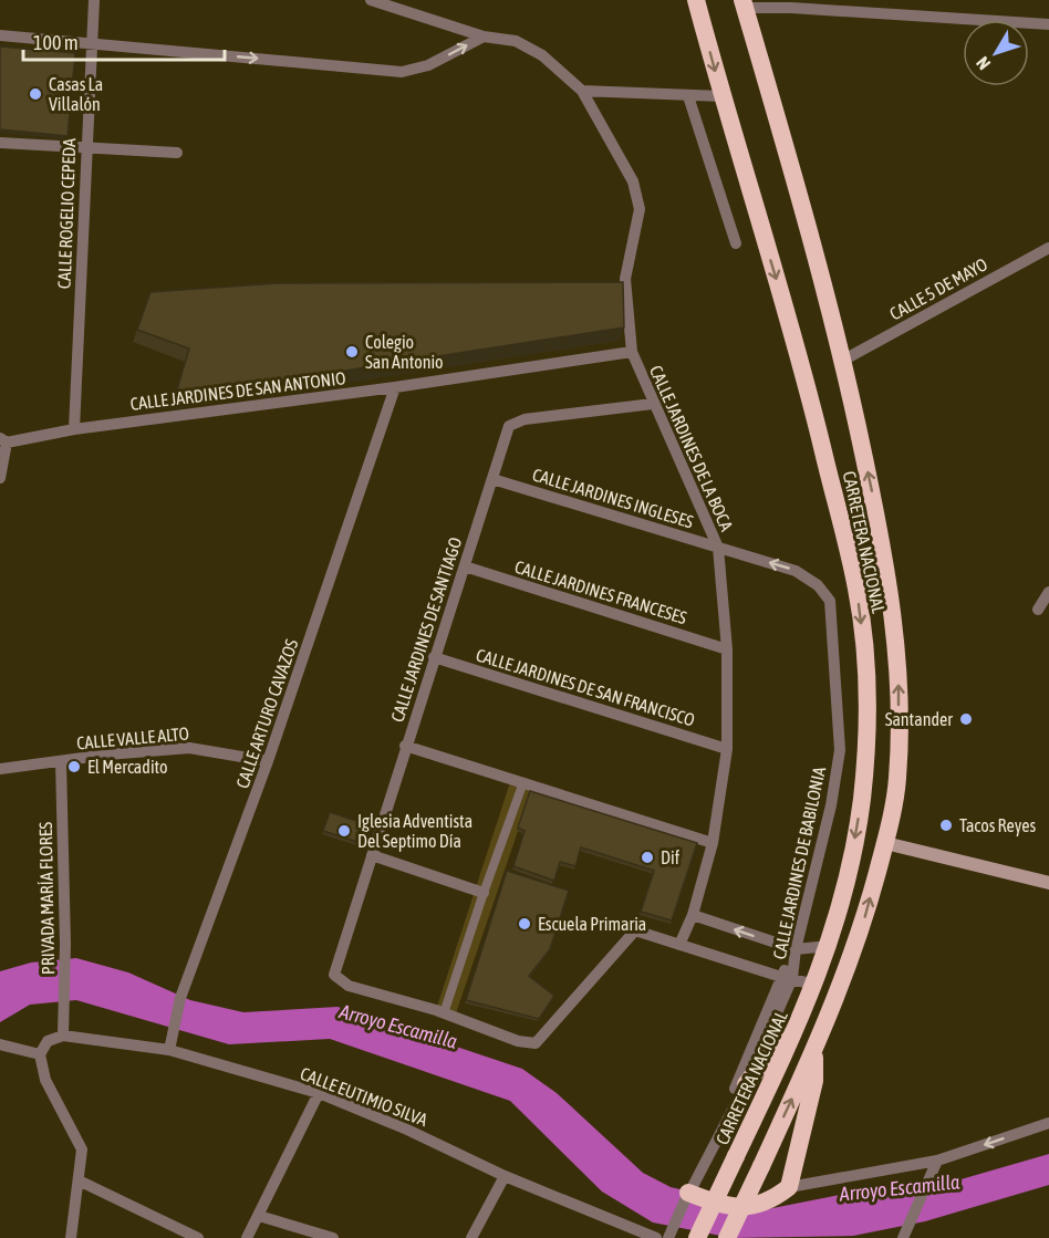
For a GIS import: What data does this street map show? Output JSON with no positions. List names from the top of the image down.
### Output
{
  "streets": {
    "highway": ["CARRETERA NACIONAL"],
    "street": [
      "CALLE ROGELIO CEPEDA",
      "CALLE 5 DE MAYO",
      "CALLE JARDINES DE SAN ANTONIO",
      "CALLE JARDINES DE LA BOCA",
      "CALLE JARDINES INGLESES",
      "CALLE JARDINES FRANCESES",
      "CALLE JARDINES DE SANTIAGO",
      "CALLE JARDINES DE SAN FRANCISCO",
      "CALLE ARTURO CAVAZOS",
      "CALLE VALLE ALTO",
      "CALLE JARDINES DE BABILONIA",
      "PRIVADA MARÍA FLORES",
      "CALLE EUTIMIO SILVA"
    ]
  },
  "crossings": [
    ["CALLE ROGELIO CEPEDA", "CALLE JARDINES DE SAN ANTONIO"],
    ["CALLE 5 DE MAYO", "CARRETERA NACIONAL"],
    ["CALLE JARDINES DE SAN ANTONIO", "CALLE JARDINES DE LA BOCA"],
    ["CALLE JARDINES DE SAN ANTONIO", "CALLE ARTURO CAVAZOS"],
    ["CALLE JARDINES DE LA BOCA", "CALLE JARDINES INGLESES"],
    ["CALLE JARDINES DE LA BOCA", "CALLE JARDINES FRANCESES"],
    ["CALLE JARDINES DE LA BOCA", "CALLE JARDINES DE SANTIAGO"],
    ["CALLE JARDINES DE LA BOCA", "CALLE JARDINES DE SAN FRANCISCO"],
    ["CALLE JARDINES INGLESES", "CALLE JARDINES DE SANTIAGO"],
    ["CALLE JARDINES INGLESES", "CALLE JARDINES DE BABILONIA"],
    ["CALLE JARDINES FRANCESES", "CALLE JARDINES DE SANTIAGO"],
    ["CALLE JARDINES DE SANTIAGO", "CALLE JARDINES DE SAN FRANCISCO"],
    ["CALLE ARTURO CAVAZOS", "CALLE VALLE ALTO"],
    ["CALLE ARTURO CAVAZOS", "CALLE EUTIMIO SILVA"],
    ["CALLE VALLE ALTO", "PRIVADA MARÍA FLORES"],
    ["PRIVADA MARÍA FLORES", "CALLE EUTIMIO SILVA"]
  ],
  "water": ["Arroyo Escamilla"],
  "places": [
    "Casas La Villalón",
    "Colegio San Antonio",
    "Santander",
    "El Mercadito",
    "Tacos Reyes",
    "Iglesia Adventista Del Septimo Día",
    "Dif",
    "Escuela Primaria"
  ],
  "scale_bar": "100 m",
  "north": "bottom left"
}
